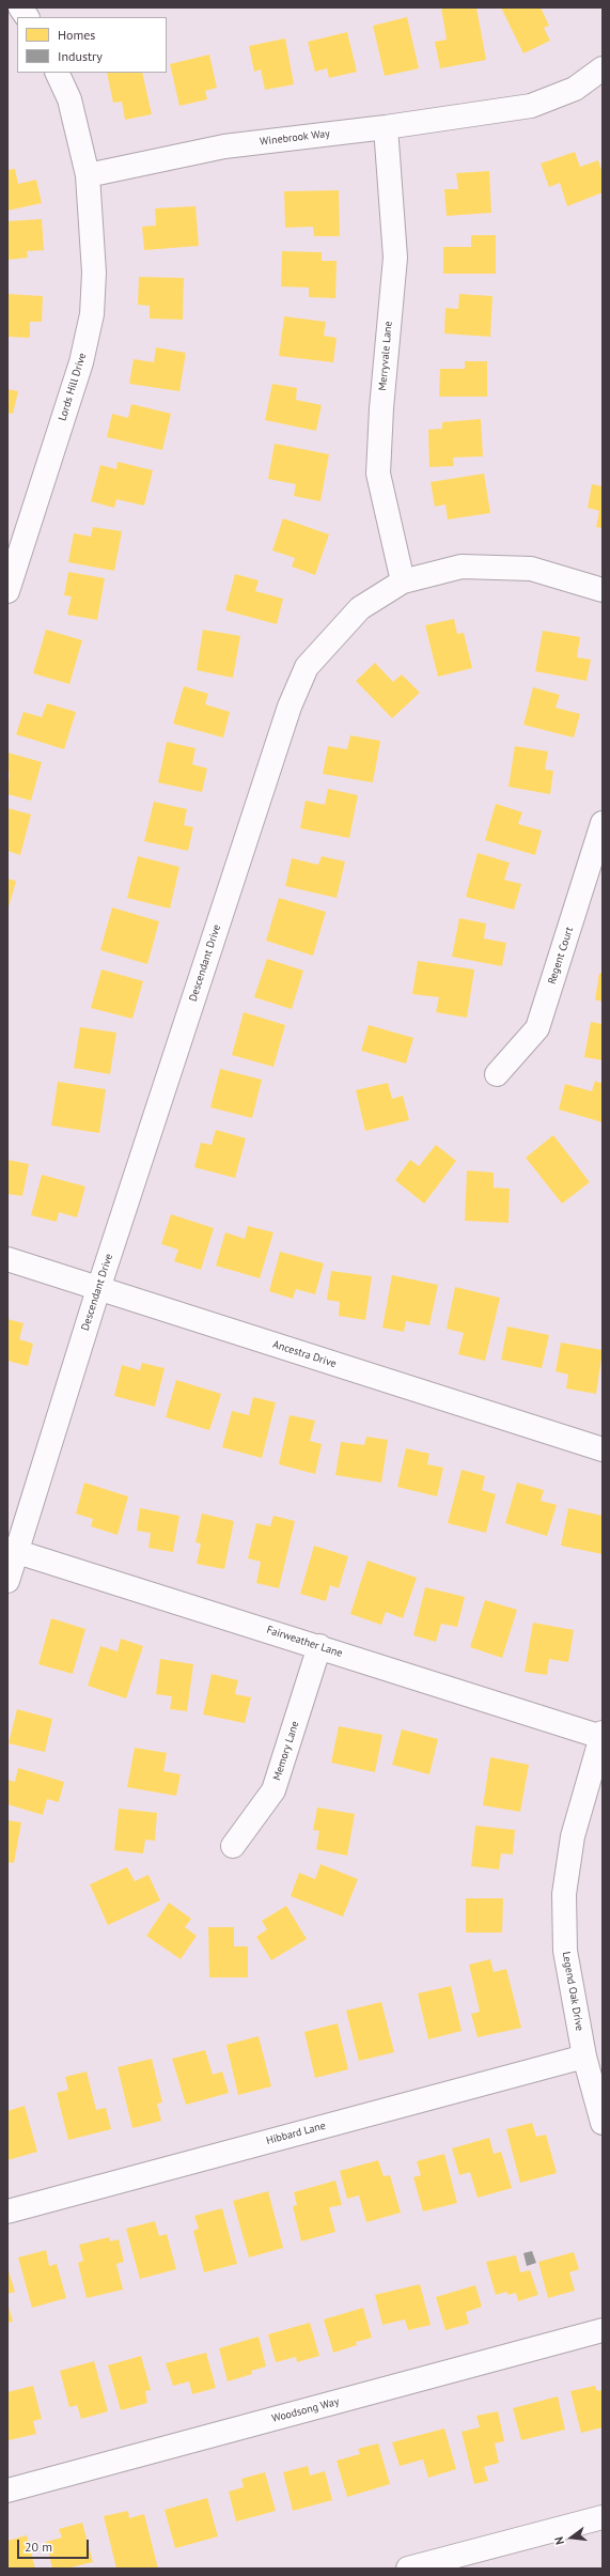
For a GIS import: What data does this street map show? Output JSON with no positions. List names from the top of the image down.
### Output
{
  "streets": {
    "street": [
      "Winebrook Way",
      "Merryvale Lane",
      "Lords Hill Drive",
      "Regent Court",
      "Descendant Drive",
      "Ancestra Drive",
      "Fairweather Lane",
      "Memory Lane",
      "Legend Oak Drive",
      "Hibbard Lane",
      "Woodsong Way"
    ]
  },
  "crossings": [
    ["Winebrook Way", "Merryvale Lane"],
    ["Winebrook Way", "Lords Hill Drive"],
    ["Merryvale Lane", "Descendant Drive"],
    ["Descendant Drive", "Ancestra Drive"],
    ["Descendant Drive", "Fairweather Lane"],
    ["Fairweather Lane", "Memory Lane"],
    ["Fairweather Lane", "Legend Oak Drive"],
    ["Legend Oak Drive", "Hibbard Lane"]
  ],
  "legend": ["Homes", "Industry"],
  "scale_bar": "20 m",
  "north": "left"
}
